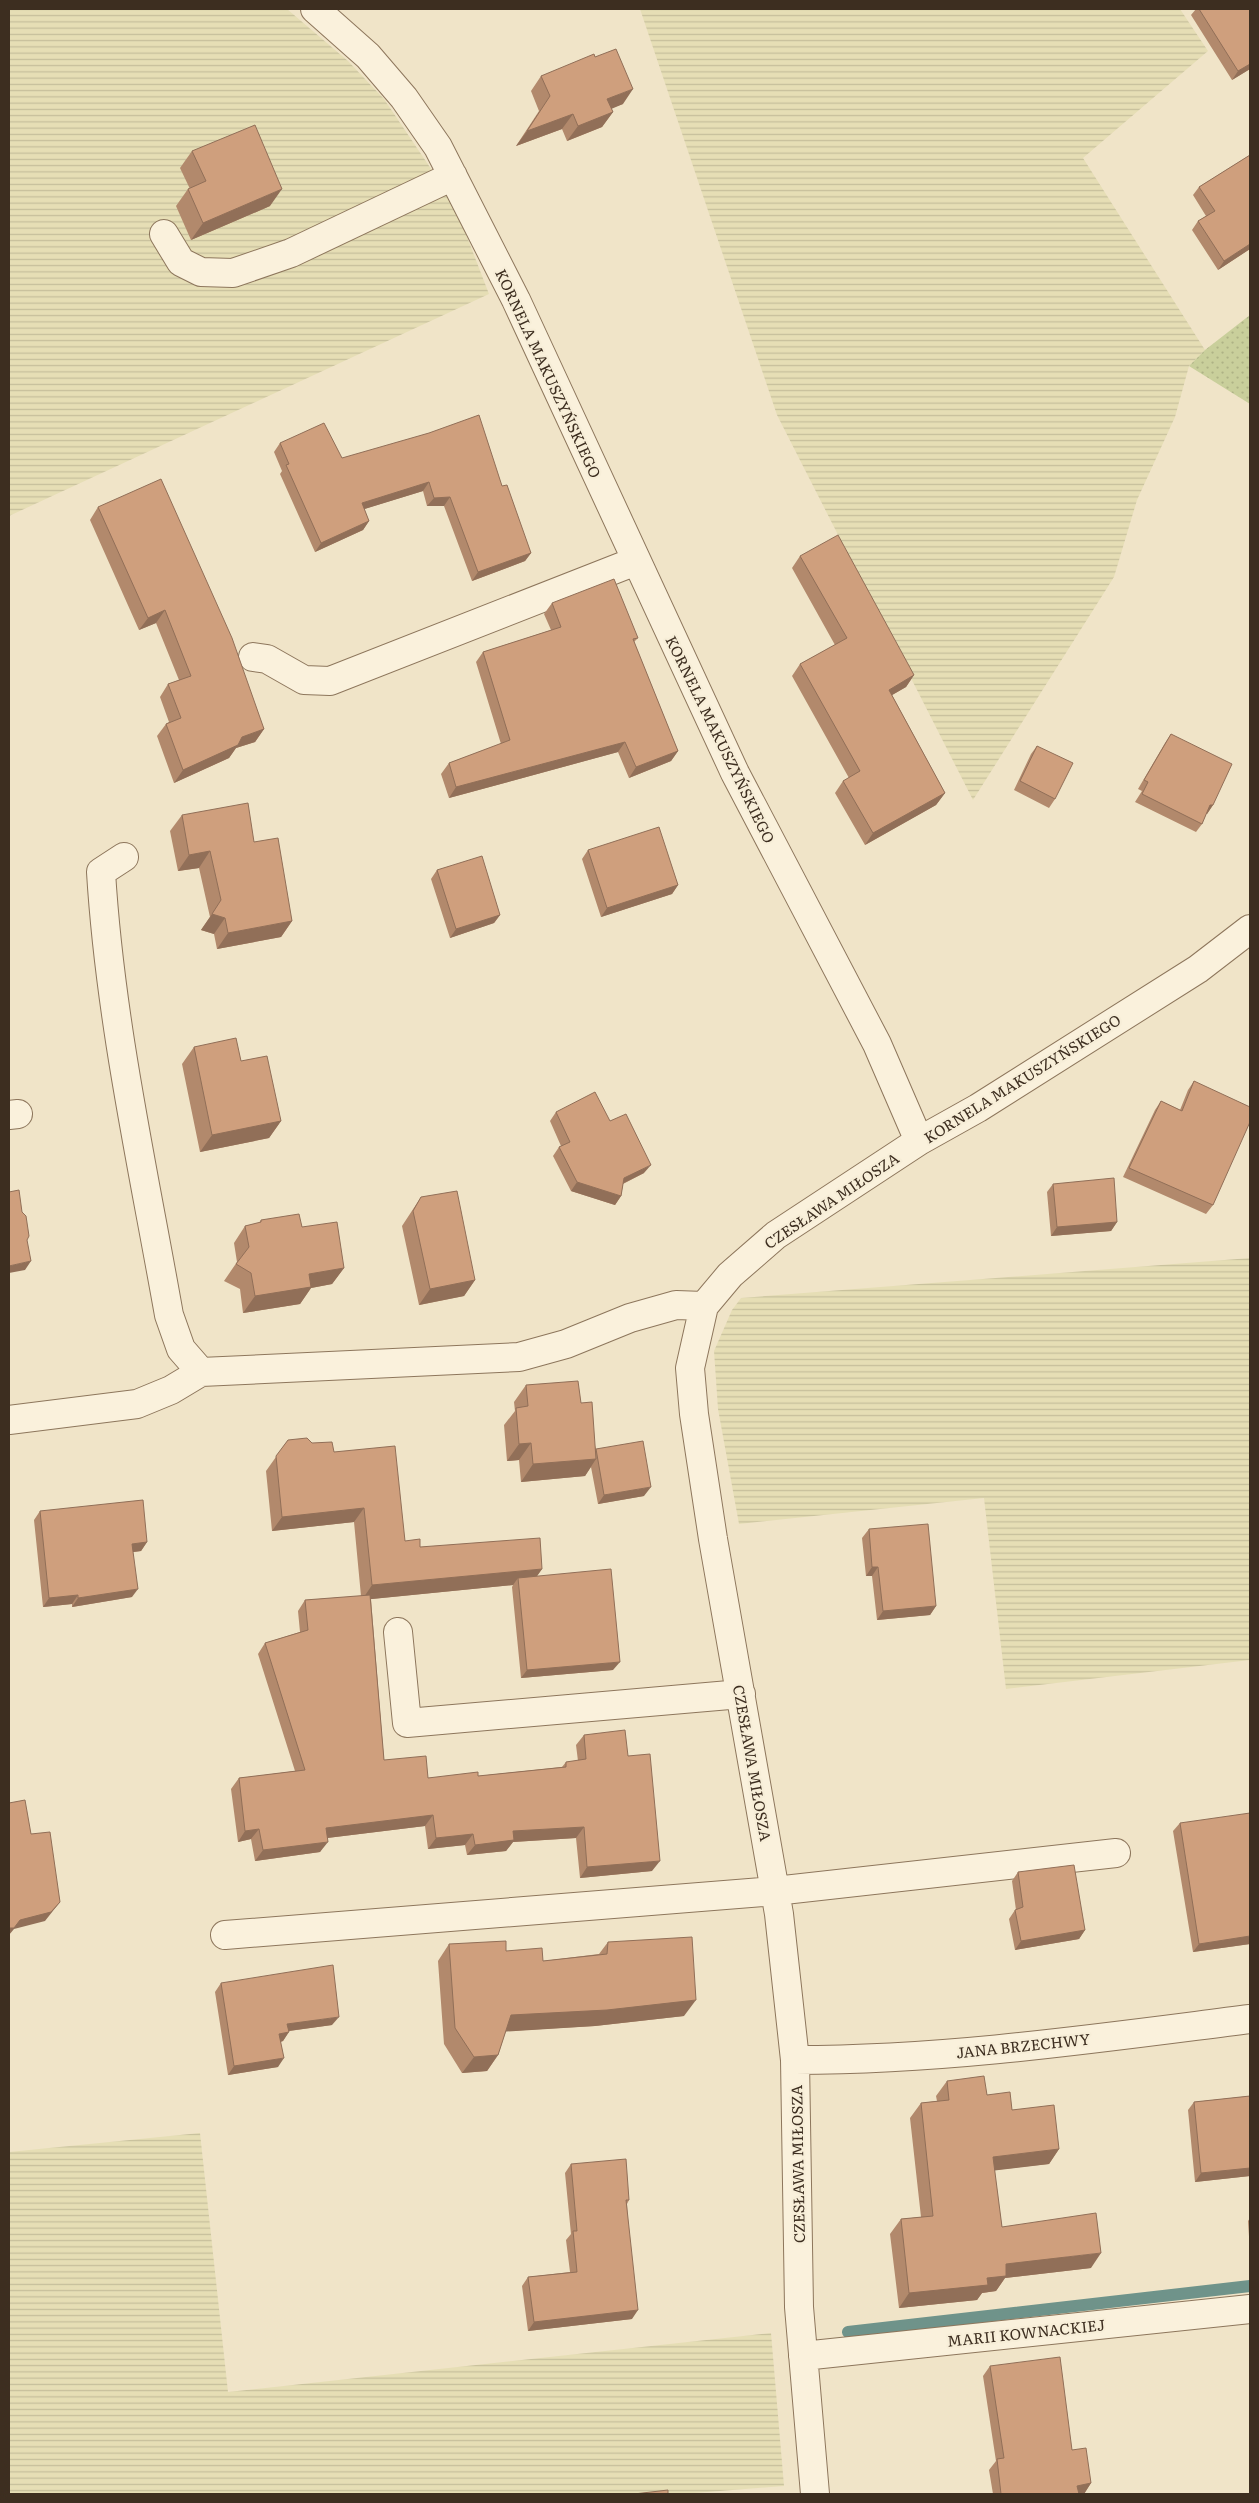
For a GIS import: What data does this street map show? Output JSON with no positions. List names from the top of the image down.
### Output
{
  "streets": {
    "street": [
      "KORNELA MAKUSZYŃSKIEGO",
      "CZESŁAWA MIŁOSZA",
      "JANA BRZECHWY",
      "MARII KOWNACKIEJ"
    ]
  },
  "crossings": [
    ["KORNELA MAKUSZYŃSKIEGO", "CZESŁAWA MIŁOSZA"],
    ["CZESŁAWA MIŁOSZA", "JANA BRZECHWY"],
    ["CZESŁAWA MIŁOSZA", "MARII KOWNACKIEJ"]
  ]
}
